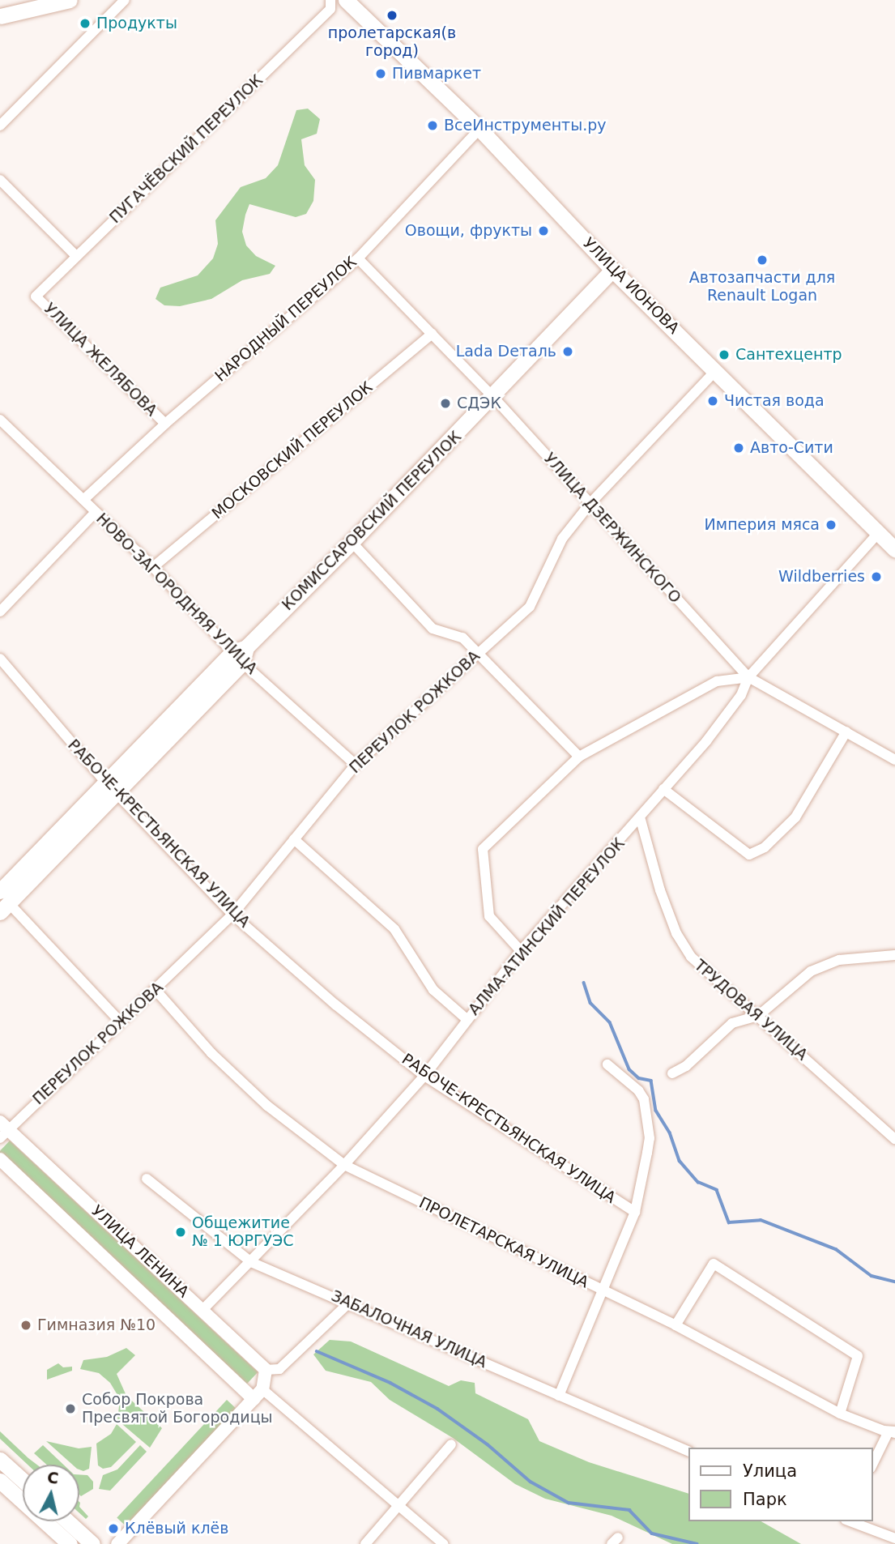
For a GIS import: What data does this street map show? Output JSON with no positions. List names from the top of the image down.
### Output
{
  "streets": {
    "main road": ["УЛИЦА ИОНОВА", "КОМИССАРОВСКИЙ ПЕРЕУЛОК", "УЛИЦА ЛЕНИНА"],
    "street": [
      "ПУГАЧЁВСКИЙ ПЕРЕУЛОК",
      "НАРОДНЫЙ ПЕРЕУЛОК",
      "УЛИЦА ЖЕЛЯБОВА",
      "МОСКОВСКИЙ ПЕРЕУЛОК",
      "УЛИЦА ДЗЕРЖИНСКОГО",
      "НОВО-ЗАГОРОДНЯЯ УЛИЦА",
      "ПЕРЕУЛОК РОЖКОВА",
      "РАБОЧЕ-КРЕСТЬЯНСКАЯ УЛИЦА",
      "АЛМА-АТИНСКИЙ ПЕРЕУЛОК",
      "ТРУДОВАЯ УЛИЦА",
      "ПРОЛЕТАРСКАЯ УЛИЦА",
      "ЗАБАЛОЧНАЯ УЛИЦА"
    ]
  },
  "crossings": [
    ["ПУГАЧЁВСКИЙ ПЕРЕУЛОК", "УЛИЦА ЖЕЛЯБОВА"],
    ["УЛИЦА ИОНОВА", "НАРОДНЫЙ ПЕРЕУЛОК"],
    ["УЛИЦА ИОНОВА", "КОМИССАРОВСКИЙ ПЕРЕУЛОК"],
    ["УЛИЦА ИОНОВА", "ПЕРЕУЛОК РОЖКОВА"],
    ["УЛИЦА ИОНОВА", "АЛМА-АТИНСКИЙ ПЕРЕУЛОК"],
    ["НАРОДНЫЙ ПЕРЕУЛОК", "УЛИЦА ЖЕЛЯБОВА"],
    ["НАРОДНЫЙ ПЕРЕУЛОК", "УЛИЦА ДЗЕРЖИНСКОГО"],
    ["НАРОДНЫЙ ПЕРЕУЛОК", "НОВО-ЗАГОРОДНЯЯ УЛИЦА"],
    ["МОСКОВСКИЙ ПЕРЕУЛОК", "УЛИЦА ДЗЕРЖИНСКОГО"],
    ["МОСКОВСКИЙ ПЕРЕУЛОК", "НОВО-ЗАГОРОДНЯЯ УЛИЦА"],
    ["КОМИССАРОВСКИЙ ПЕРЕУЛОК", "УЛИЦА ДЗЕРЖИНСКОГО"],
    ["КОМИССАРОВСКИЙ ПЕРЕУЛОК", "НОВО-ЗАГОРОДНЯЯ УЛИЦА"],
    ["КОМИССАРОВСКИЙ ПЕРЕУЛОК", "РАБОЧЕ-КРЕСТЬЯНСКАЯ УЛИЦА"],
    ["УЛИЦА ДЗЕРЖИНСКОГО", "ПЕРЕУЛОК РОЖКОВА"],
    ["УЛИЦА ДЗЕРЖИНСКОГО", "АЛМА-АТИНСКИЙ ПЕРЕУЛОК"],
    ["НОВО-ЗАГОРОДНЯЯ УЛИЦА", "ПЕРЕУЛОК РОЖКОВА"],
    ["ПЕРЕУЛОК РОЖКОВА", "РАБОЧЕ-КРЕСТЬЯНСКАЯ УЛИЦА"],
    ["ПЕРЕУЛОК РОЖКОВА", "ПРОЛЕТАРСКАЯ УЛИЦА"],
    ["ПЕРЕУЛОК РОЖКОВА", "УЛИЦА ЛЕНИНА"],
    ["РАБОЧЕ-КРЕСТЬЯНСКАЯ УЛИЦА", "АЛМА-АТИНСКИЙ ПЕРЕУЛОК"],
    ["АЛМА-АТИНСКИЙ ПЕРЕУЛОК", "ТРУДОВАЯ УЛИЦА"],
    ["АЛМА-АТИНСКИЙ ПЕРЕУЛОК", "ПРОЛЕТАРСКАЯ УЛИЦА"],
    ["АЛМА-АТИНСКИЙ ПЕРЕУЛОК", "УЛИЦА ЛЕНИНА"],
    ["АЛМА-АТИНСКИЙ ПЕРЕУЛОК", "ЗАБАЛОЧНАЯ УЛИЦА"]
  ],
  "places": [
    "пролетарская(в город)",
    "Продукты",
    "Пивмаркет",
    "ВсеИнструменты.ру",
    "Овощи, фрукты",
    "Автозапчасти для Renault Logan",
    "Lada Dеталь",
    "Сантехцентр",
    "Чистая вода",
    "СДЭК",
    "Авто-Сити",
    "Империя мяса",
    "Wildberries",
    "Общежитие № 1 ЮРГУЭС",
    "Гимназия №10",
    "Собор Покрова Пресвятой Богородицы",
    "Клёвый клёв"
  ],
  "legend": ["Улица", "Парк"],
  "north": "top"
}
